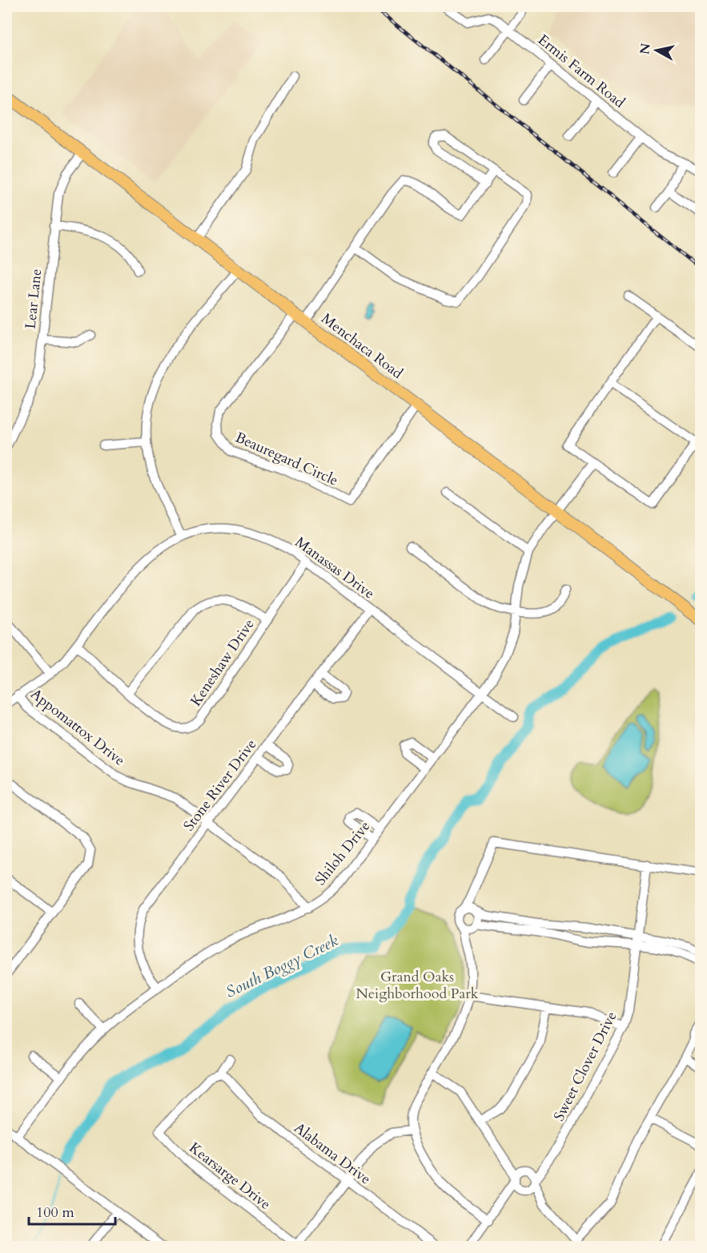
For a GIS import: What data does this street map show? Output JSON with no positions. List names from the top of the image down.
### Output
{
  "streets": {
    "main road": ["Menchaca Road"],
    "street": [
      "Ermis Farm Road",
      "Lear Lane",
      "Beauregard Circle",
      "Manassas Drive",
      "Keneshaw Drive",
      "Appomattox Drive",
      "Stone River Drive",
      "Shiloh Drive",
      "Sweet Clover Drive",
      "Alabama Drive",
      "Kearsarge Drive"
    ]
  },
  "crossings": [
    ["Lear Lane", "Menchaca Road"],
    ["Menchaca Road", "Beauregard Circle"],
    ["Menchaca Road", "Shiloh Drive"],
    ["Manassas Drive", "Keneshaw Drive"],
    ["Manassas Drive", "Appomattox Drive"],
    ["Manassas Drive", "Stone River Drive"],
    ["Manassas Drive", "Shiloh Drive"],
    ["Appomattox Drive", "Stone River Drive"],
    ["Appomattox Drive", "Shiloh Drive"],
    ["Stone River Drive", "Shiloh Drive"],
    ["Alabama Drive", "Kearsarge Drive"]
  ],
  "water": ["South Boggy Creek"],
  "parks": ["Grand Oaks Neighborhood Park"],
  "scale_bar": "100 m",
  "north": "left"
}
